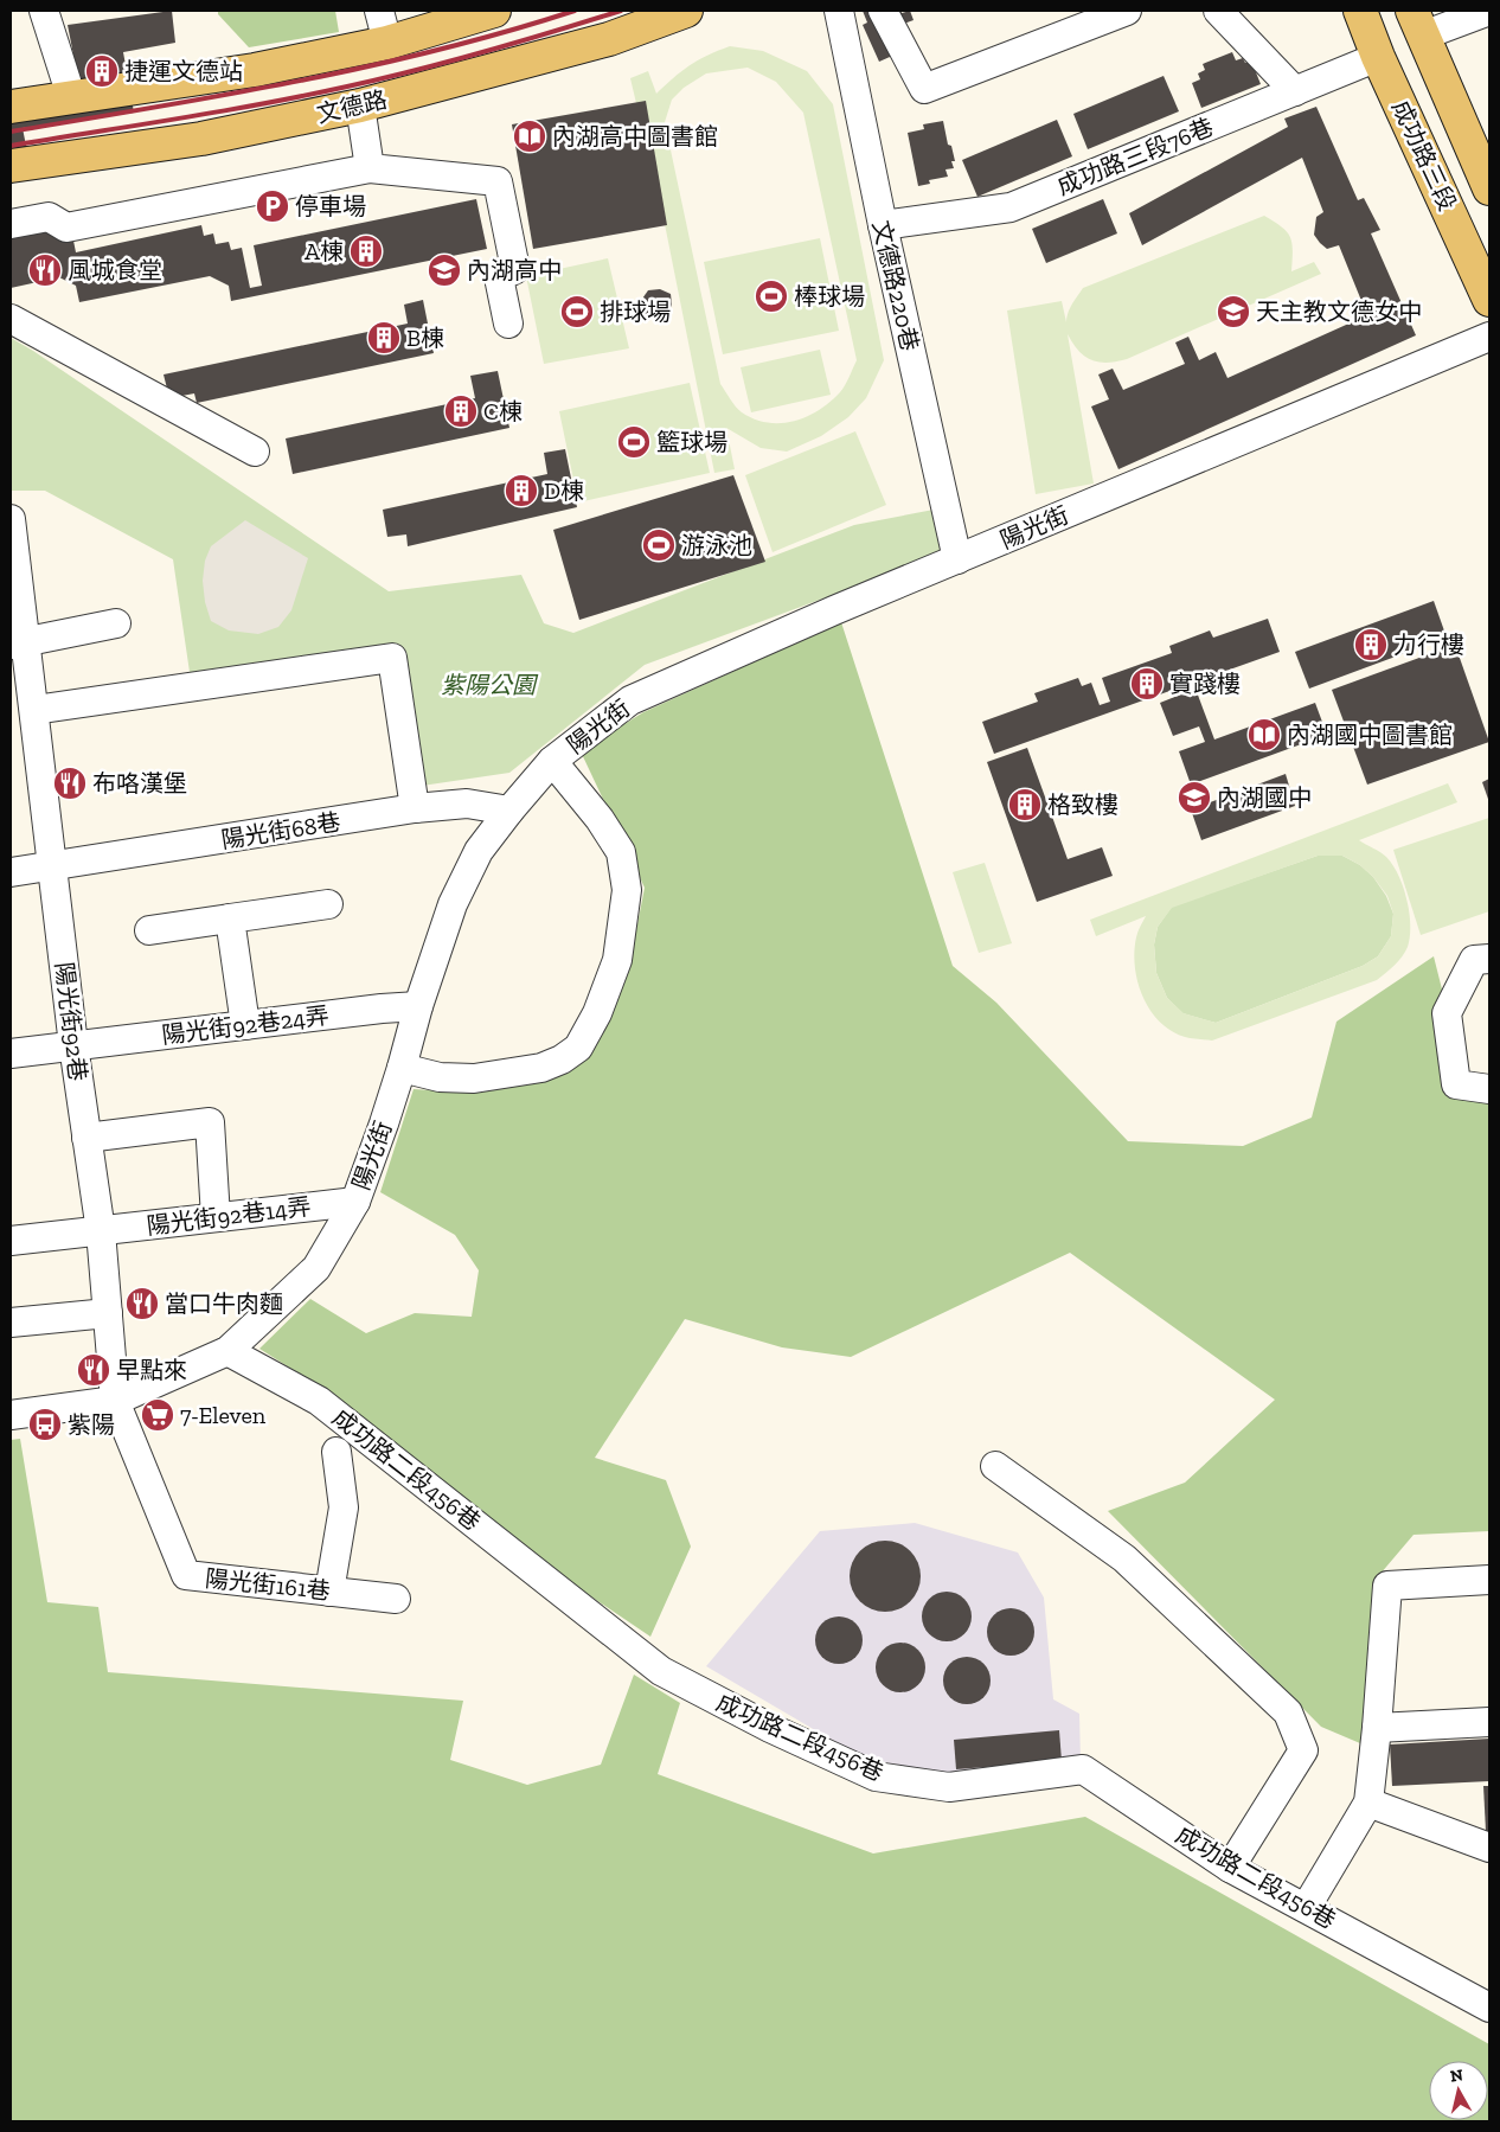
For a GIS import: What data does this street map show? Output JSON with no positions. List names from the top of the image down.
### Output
{
  "streets": {
    "main road": ["文德路", "成功路三段"],
    "street": [
      "成功路三段76巷",
      "文德路220巷",
      "陽光街",
      "陽光街68巷",
      "陽光街92巷",
      "陽光街92巷24弄",
      "陽光街92巷14弄",
      "成功路二段456巷",
      "陽光街161巷"
    ]
  },
  "crossings": [
    ["成功路三段", "成功路三段76巷"],
    ["成功路三段76巷", "文德路220巷"],
    ["文德路220巷", "陽光街"],
    ["陽光街", "陽光街68巷"],
    ["陽光街", "陽光街92巷"],
    ["陽光街", "陽光街92巷24弄"],
    ["陽光街", "陽光街92巷14弄"],
    ["陽光街", "成功路二段456巷"],
    ["陽光街", "陽光街161巷"],
    ["陽光街68巷", "陽光街92巷"],
    ["陽光街92巷", "陽光街92巷24弄"],
    ["陽光街92巷", "陽光街92巷14弄"],
    ["陽光街92巷", "陽光街161巷"]
  ],
  "parks": ["紫陽公園"],
  "places": {
    "building": [
      "捷運文德站",
      "A棟",
      "B棟",
      "C棟",
      "D棟",
      "力行樓",
      "實踐樓",
      "格致樓"
    ],
    "library": ["內湖高中圖書館", "內湖國中圖書館"],
    "parking": ["停車場"],
    "restaurant": [
      "風城食堂",
      "布咯漢堡",
      "當口牛肉麵",
      "早點來"
    ],
    "school or university": ["內湖高中", "天主教文德女中", "內湖國中"],
    "sports": [
      "棒球場",
      "排球場",
      "籃球場",
      "游泳池"
    ],
    "supermarket": ["7-Eleven"],
    "bus stop": ["紫陽"]
  },
  "north": "top"
}
